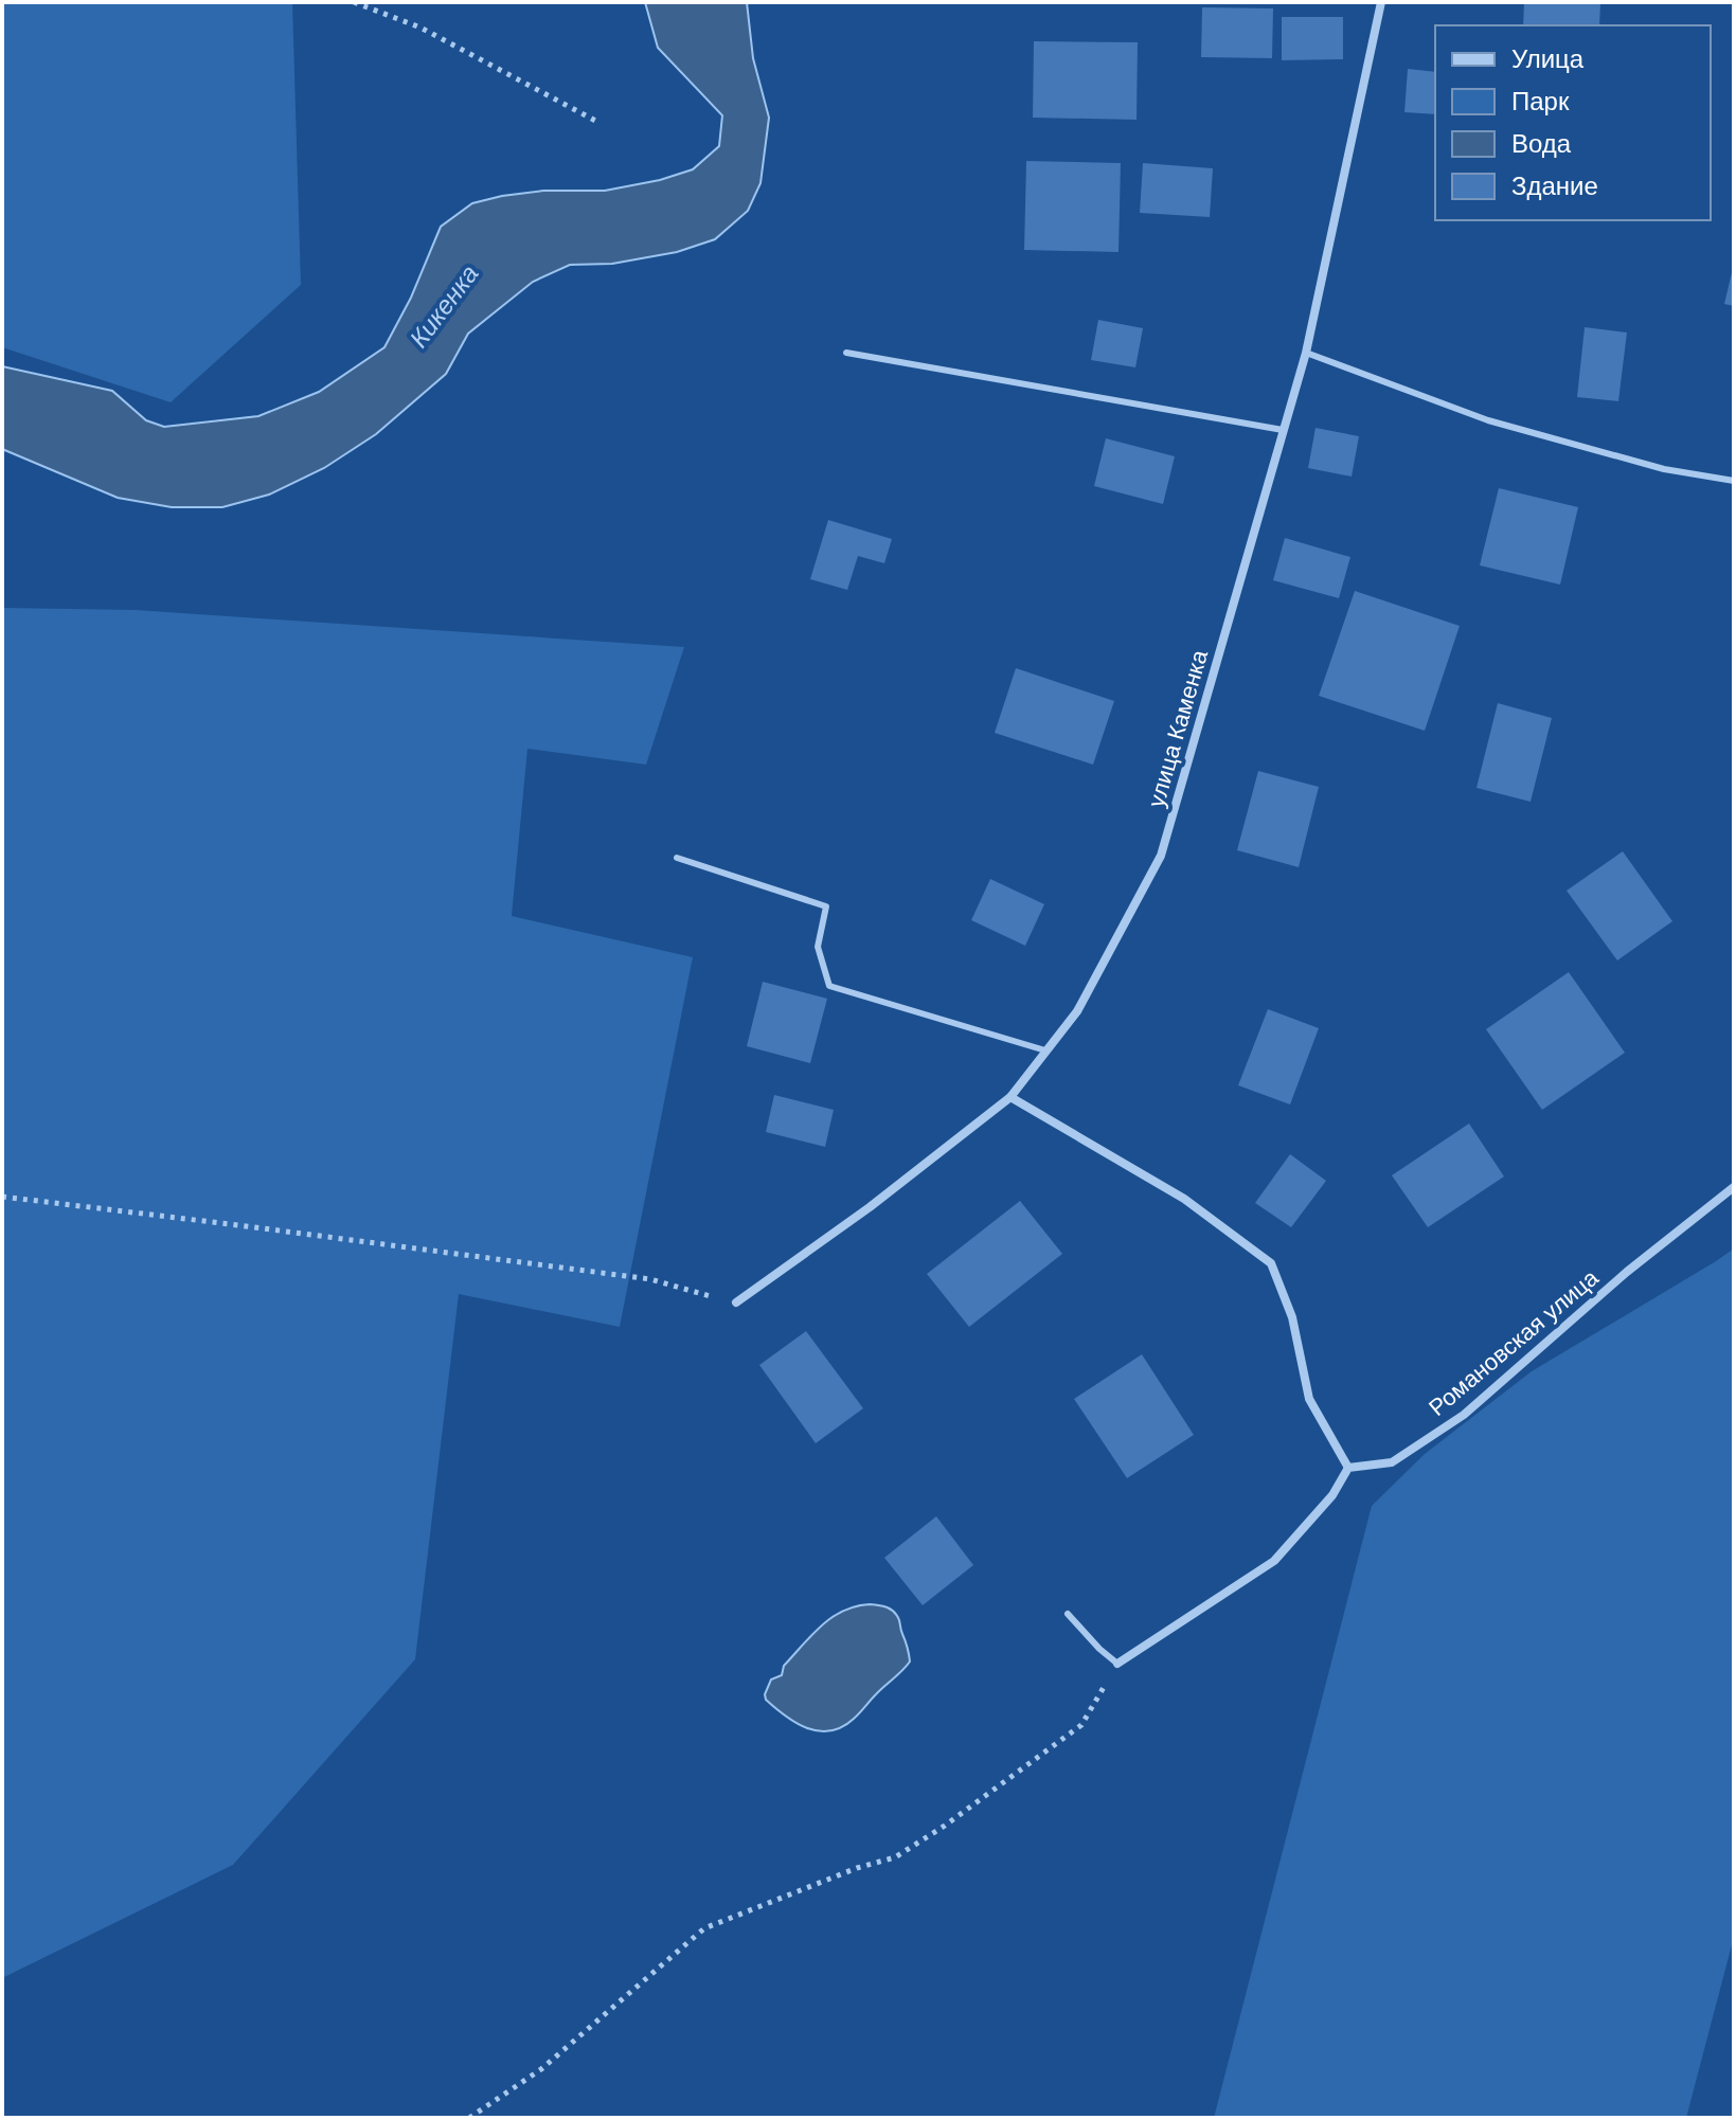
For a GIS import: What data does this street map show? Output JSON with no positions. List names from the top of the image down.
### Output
{
  "streets": {
    "street": ["улица Каменка", "Романовская улица"]
  },
  "water": ["Кикенка"],
  "legend": [
    "Улица",
    "Парк",
    "Вода",
    "Здание"
  ]
}
